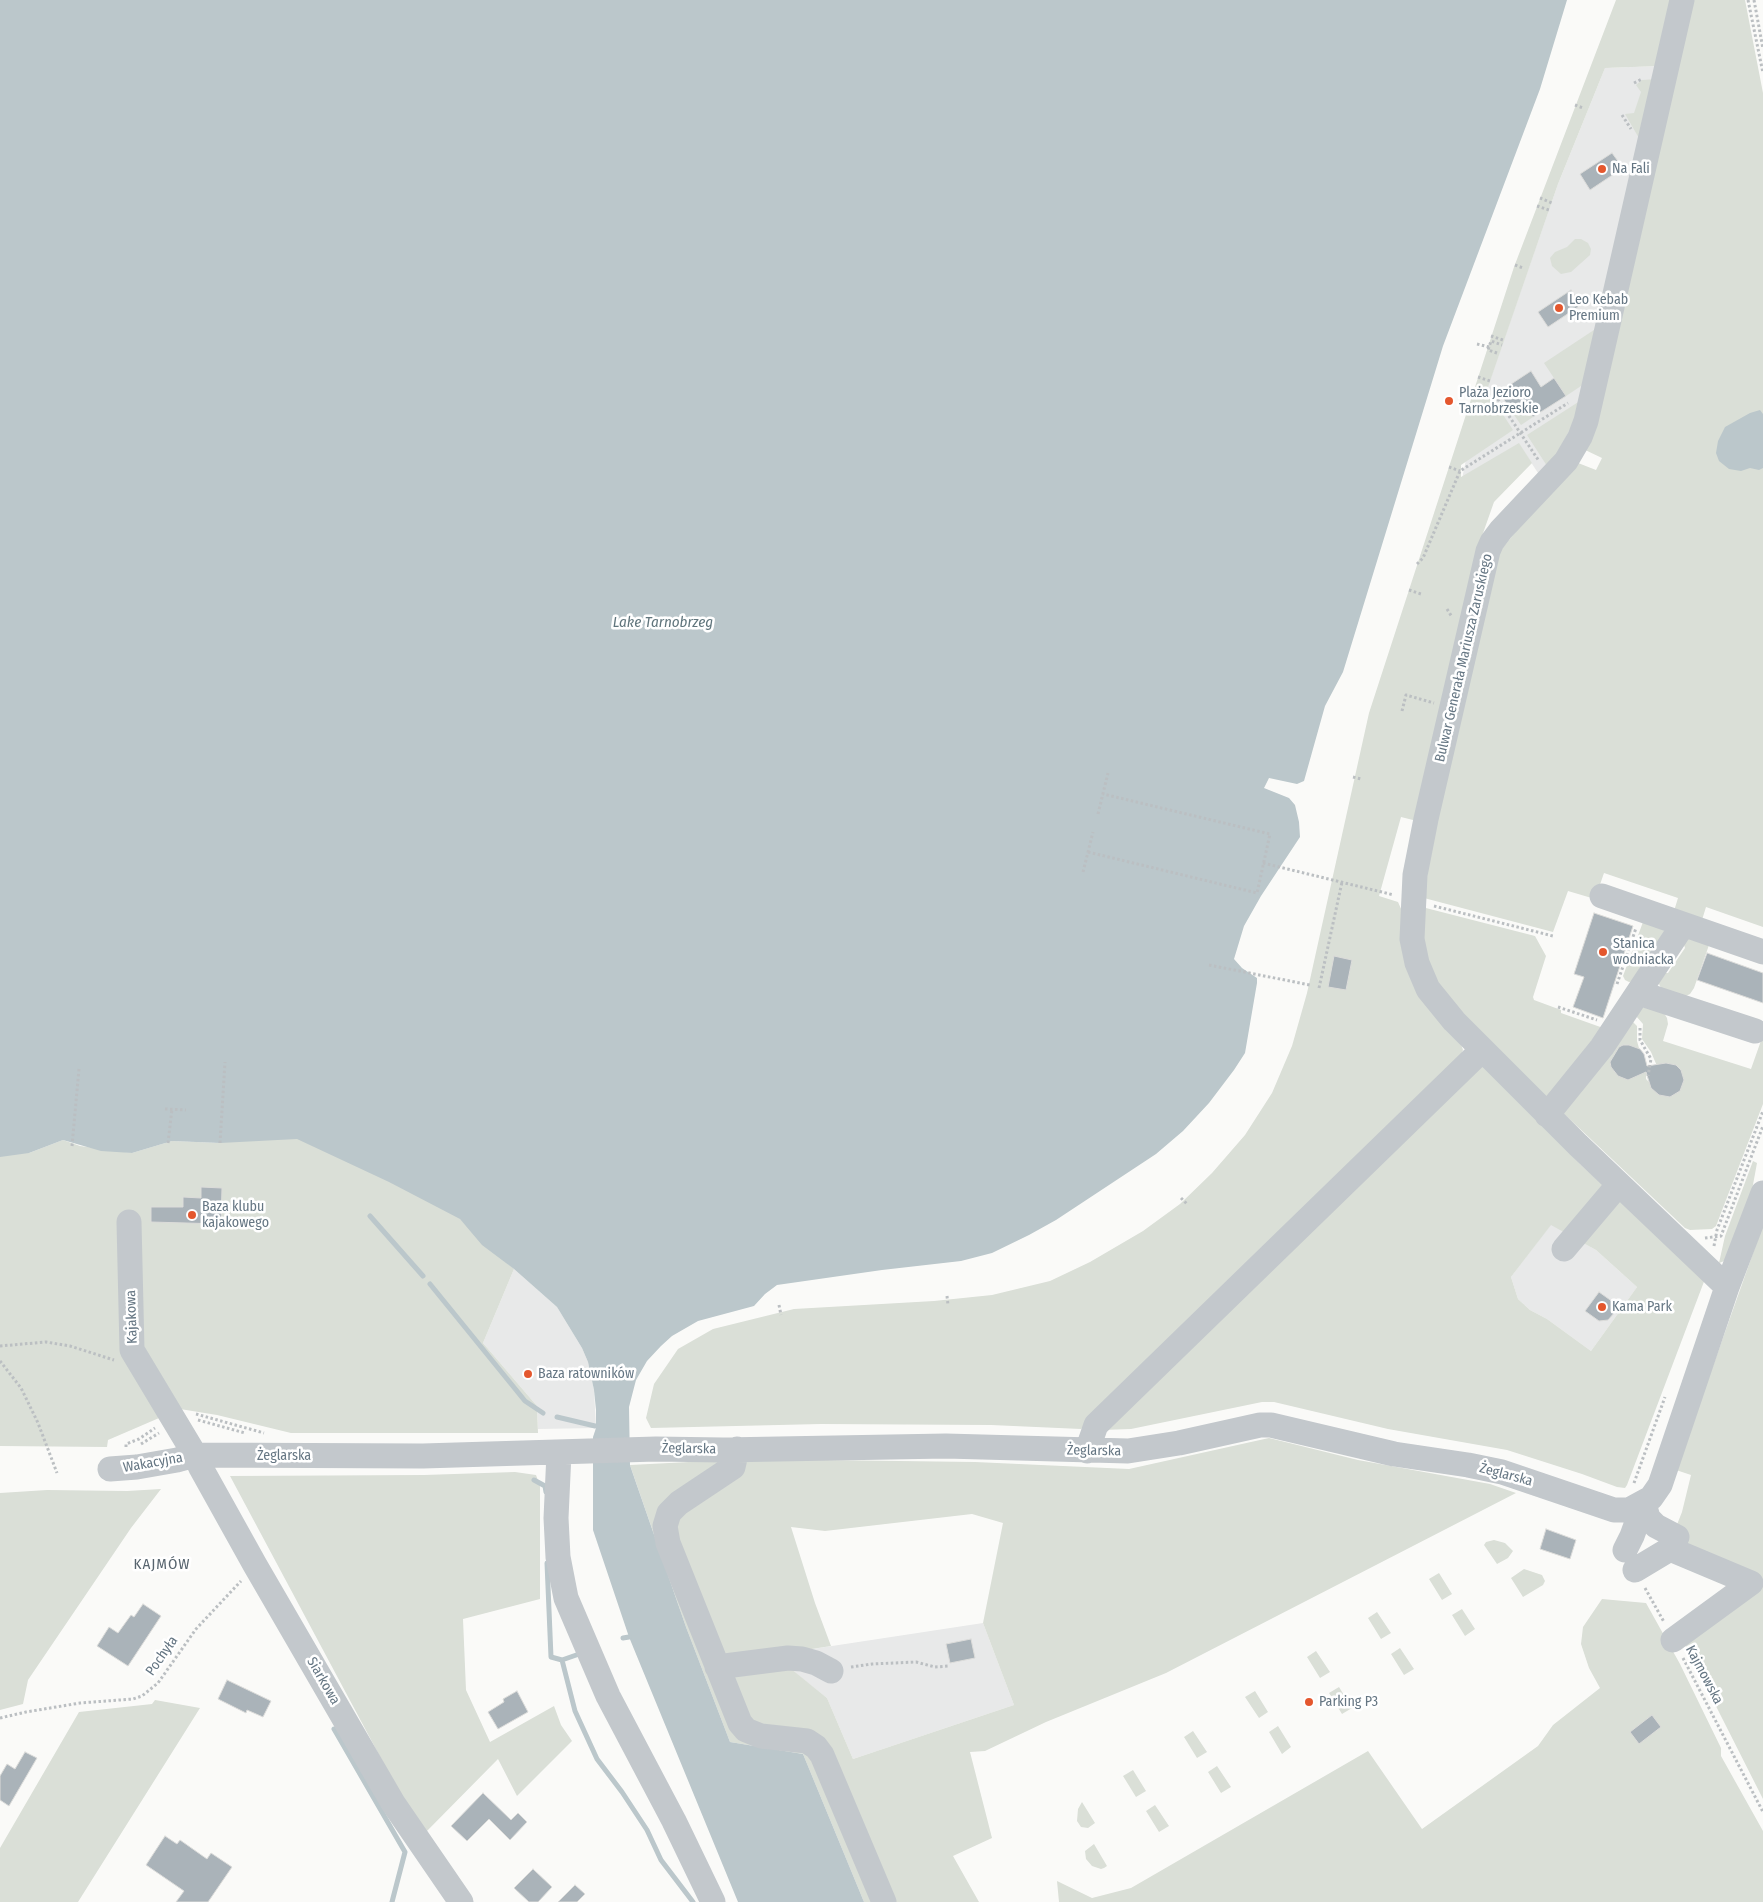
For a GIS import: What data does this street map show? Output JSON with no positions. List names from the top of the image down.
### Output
{
  "streets": {
    "street": [
      "Bulwar Generała Mariusza Zaruskiego",
      "Kajakowa",
      "Żeglarska",
      "Wakacyjna",
      "Siarkowa"
    ],
    "path": ["Pochyła", "Kajmowska"]
  },
  "crossings": [
    ["Kajakowa", "Żeglarska"],
    ["Kajakowa", "Wakacyjna"],
    ["Kajakowa", "Siarkowa"],
    ["Żeglarska", "Wakacyjna"],
    ["Żeglarska", "Siarkowa"],
    ["Wakacyjna", "Siarkowa"],
    ["Pochyła", "Siarkowa"]
  ],
  "districts": ["KAJMÓW"],
  "water": ["Lake Tarnobrzeg"],
  "places": [
    "Na Fali",
    "Leo Kebab Premium",
    "Plaża Jezioro Tarnobrzeskie",
    "Stanica wodniacka",
    "Baza klubu kajakowego",
    "Kama Park",
    "Baza ratowników",
    "Parking P3"
  ]
}
